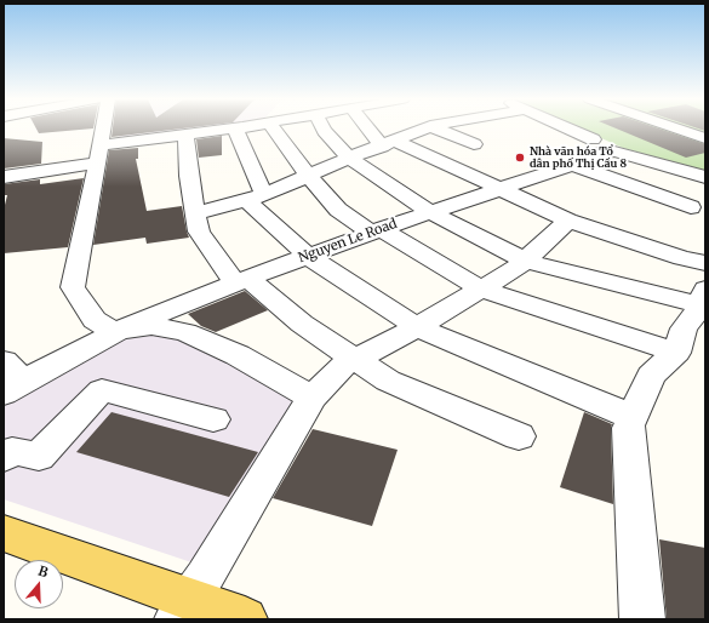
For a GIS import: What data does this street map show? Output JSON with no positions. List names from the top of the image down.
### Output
{
  "streets": {
    "street": ["Nguyen Le Road"]
  },
  "places": ["Nhà văn hóa Tổ dân phố Thị Cầu 8"],
  "north": "top"
}
